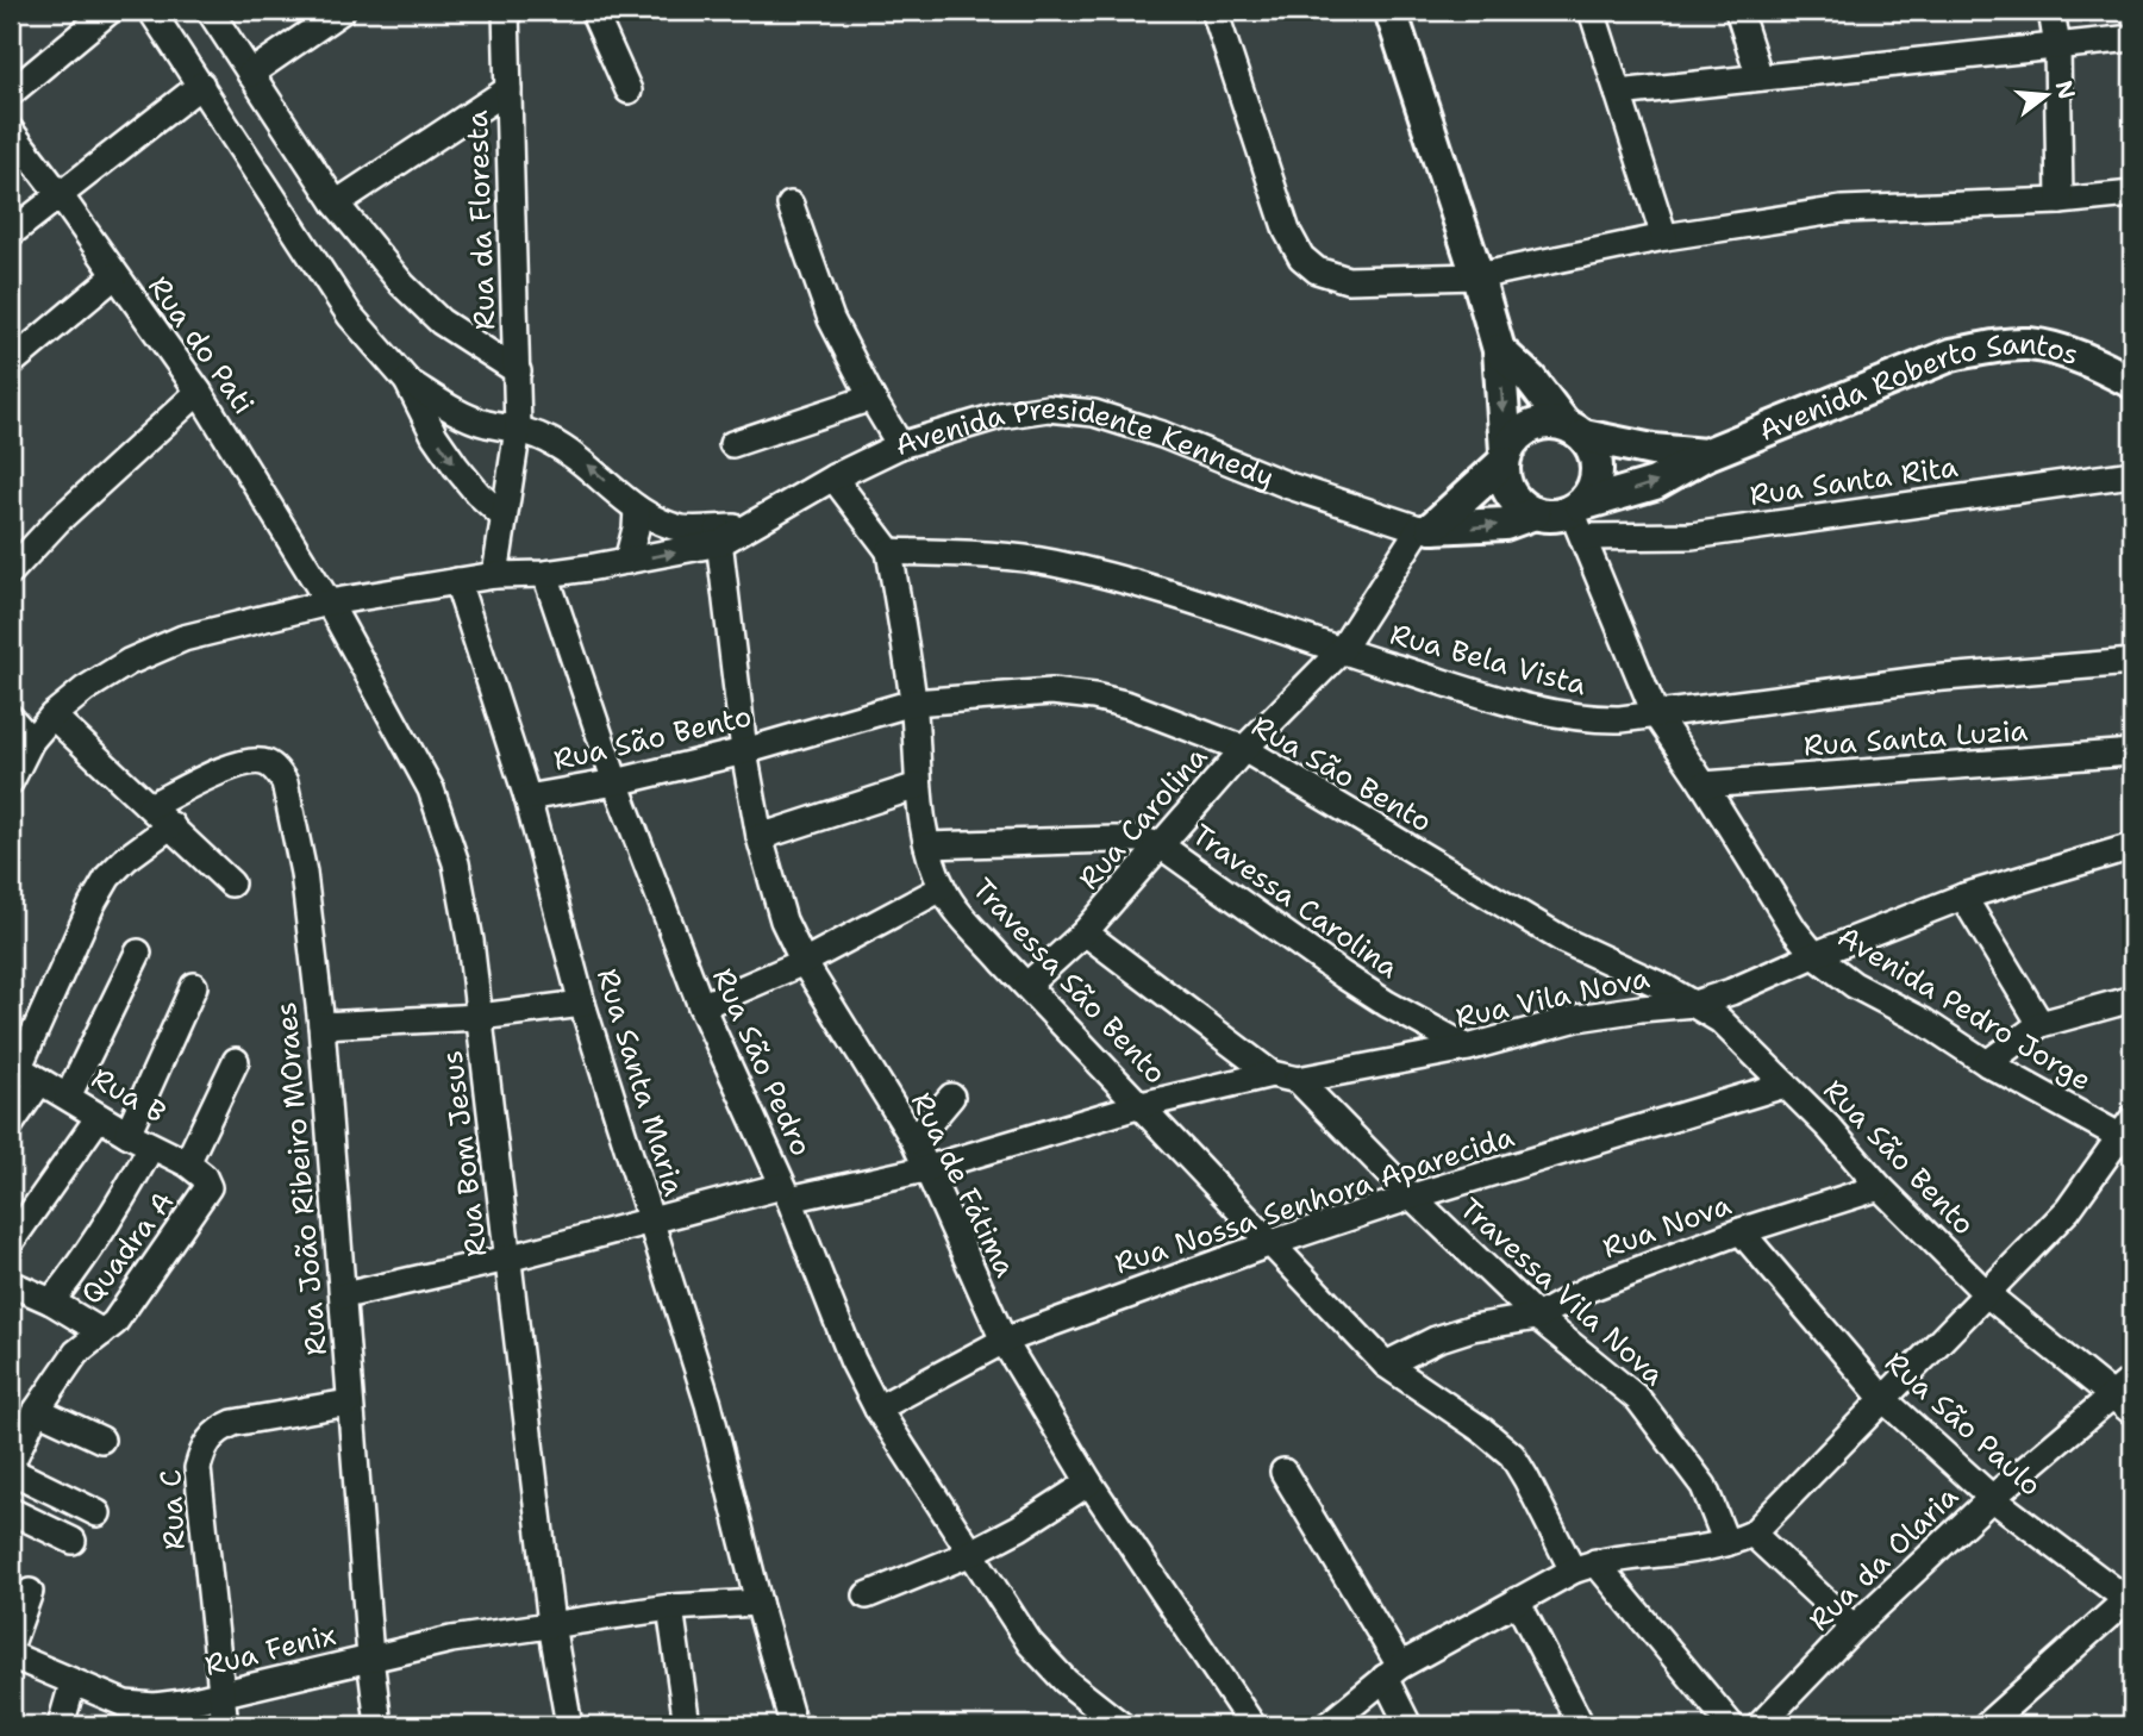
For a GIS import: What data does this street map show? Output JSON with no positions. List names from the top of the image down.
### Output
{
  "streets": {
    "main road": ["Avenida Roberto Santos", "Avenida Presidente Kennedy"],
    "street": [
      "Rua da Floresta",
      "Rua do Pati",
      "Rua Santa Rita",
      "Rua Bela Vista",
      "Rua São Bento",
      "Rua Santa Luzia",
      "Rua Carolina",
      "Travessa Carolina",
      "Travessa São Bento",
      "Rua Vila Nova",
      "Avenida Pedro Jorge",
      "Rua São Pedro",
      "Rua Santa Maria",
      "Rua B",
      "Rua Bom Jesus",
      "Rua João Ribeiro MOraes",
      "Rua de Fátima",
      "Rua Nossa Senhora Aparecida",
      "Rua Nova",
      "Quadra A",
      "Travessa Vila Nova",
      "Rua São Paulo",
      "Rua C",
      "Rua da Olaria",
      "Rua Fenix"
    ]
  },
  "crossings": [
    ["Rua do Pati", "Rua Bom Jesus"],
    ["Avenida Roberto Santos", "Avenida Presidente Kennedy"],
    ["Avenida Roberto Santos", "Rua Santa Rita"],
    ["Avenida Roberto Santos", "Avenida Pedro Jorge"],
    ["Avenida Presidente Kennedy", "Rua Santa Rita"],
    ["Avenida Presidente Kennedy", "Rua Carolina"],
    ["Avenida Presidente Kennedy", "Avenida Pedro Jorge"],
    ["Avenida Presidente Kennedy", "Rua de Fátima"],
    ["Rua Santa Rita", "Avenida Pedro Jorge"],
    ["Rua Bela Vista", "Rua Carolina"],
    ["Rua Bela Vista", "Travessa São Bento"],
    ["Rua Bela Vista", "Avenida Pedro Jorge"],
    ["Rua São Bento", "Rua Carolina"],
    ["Rua São Bento", "Travessa São Bento"],
    ["Rua São Bento", "Rua Vila Nova"],
    ["Rua São Bento", "Rua São Pedro"],
    ["Rua São Bento", "Rua Santa Maria"],
    ["Rua São Bento", "Rua de Fátima"],
    ["Rua São Bento", "Rua Nossa Senhora Aparecida"],
    ["Rua São Bento", "Rua Nova"],
    ["Rua São Bento", "Rua da Olaria"],
    ["Rua Santa Luzia", "Avenida Pedro Jorge"],
    ["Rua Carolina", "Travessa Carolina"],
    ["Rua Carolina", "Travessa São Bento"],
    ["Travessa Carolina", "Travessa São Bento"],
    ["Travessa Carolina", "Rua Vila Nova"],
    ["Travessa São Bento", "Rua Nossa Senhora Aparecida"],
    ["Travessa São Bento", "Rua Nova"],
    ["Rua Vila Nova", "Avenida Pedro Jorge"],
    ["Rua Vila Nova", "Travessa Vila Nova"],
    ["Rua São Pedro", "Rua Nossa Senhora Aparecida"],
    ["Rua Santa Maria", "Rua Fenix"],
    ["Rua B", "Quadra A"],
    ["Rua Bom Jesus", "Rua Fenix"],
    ["Rua João Ribeiro MOraes", "Rua C"],
    ["Rua João Ribeiro MOraes", "Rua Fenix"],
    ["Rua de Fátima", "Rua Nossa Senhora Aparecida"],
    ["Rua Nossa Senhora Aparecida", "Travessa Vila Nova"],
    ["Rua Nova", "Travessa Vila Nova"],
    ["Rua Nova", "Rua São Paulo"],
    ["Rua São Paulo", "Rua da Olaria"],
    ["Rua C", "Rua Fenix"]
  ],
  "north": "right"
}
